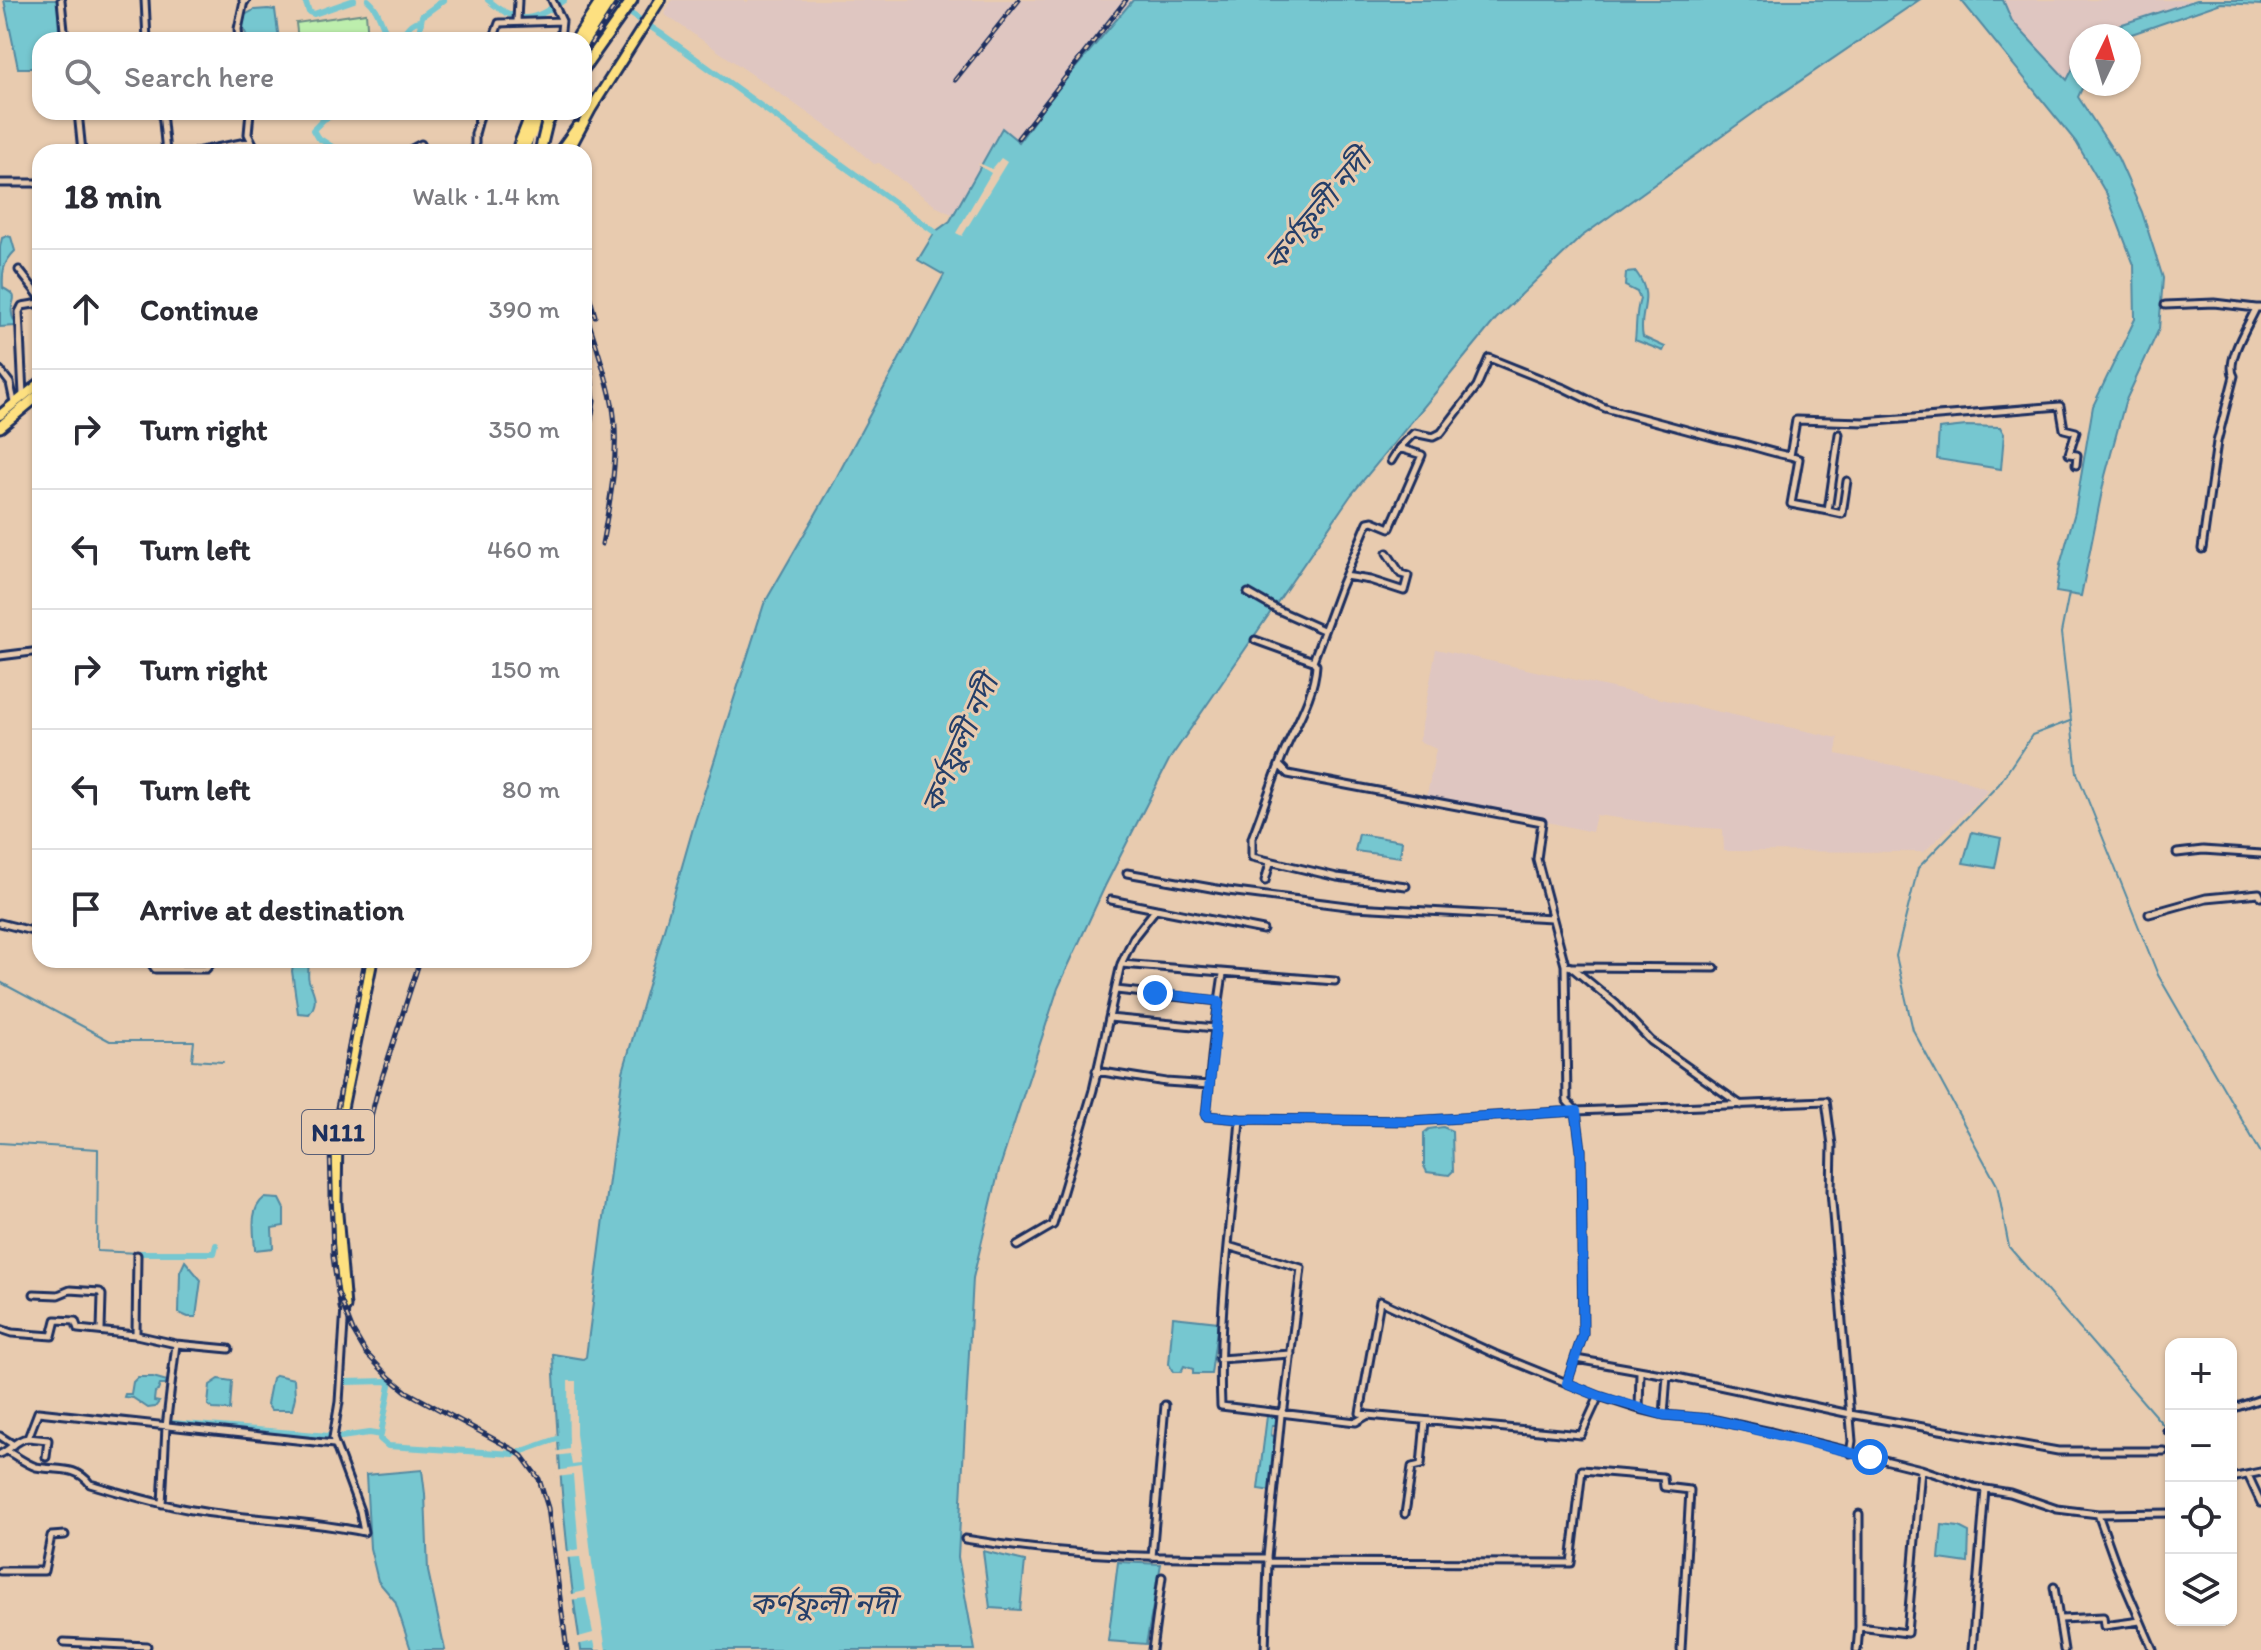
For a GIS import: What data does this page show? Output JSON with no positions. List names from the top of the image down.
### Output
{
  "streets": {
    "highway": ["N111"]
  },
  "water": ["কর্ণফুলী নদী"],
  "north": "top",
  "page": {
    "search": "Search here",
    "heading": ["18 min", "Walk · 1.4 km"],
    "list": [
      ["Continue", "390 m"],
      ["Turn right", "350 m"],
      ["Turn left", "460 m"],
      ["Turn right", "150 m"],
      ["Turn left", "80 m"],
      "Arrive at destination"
    ],
    "map_buttons": ["+", "−"]
  }
}
